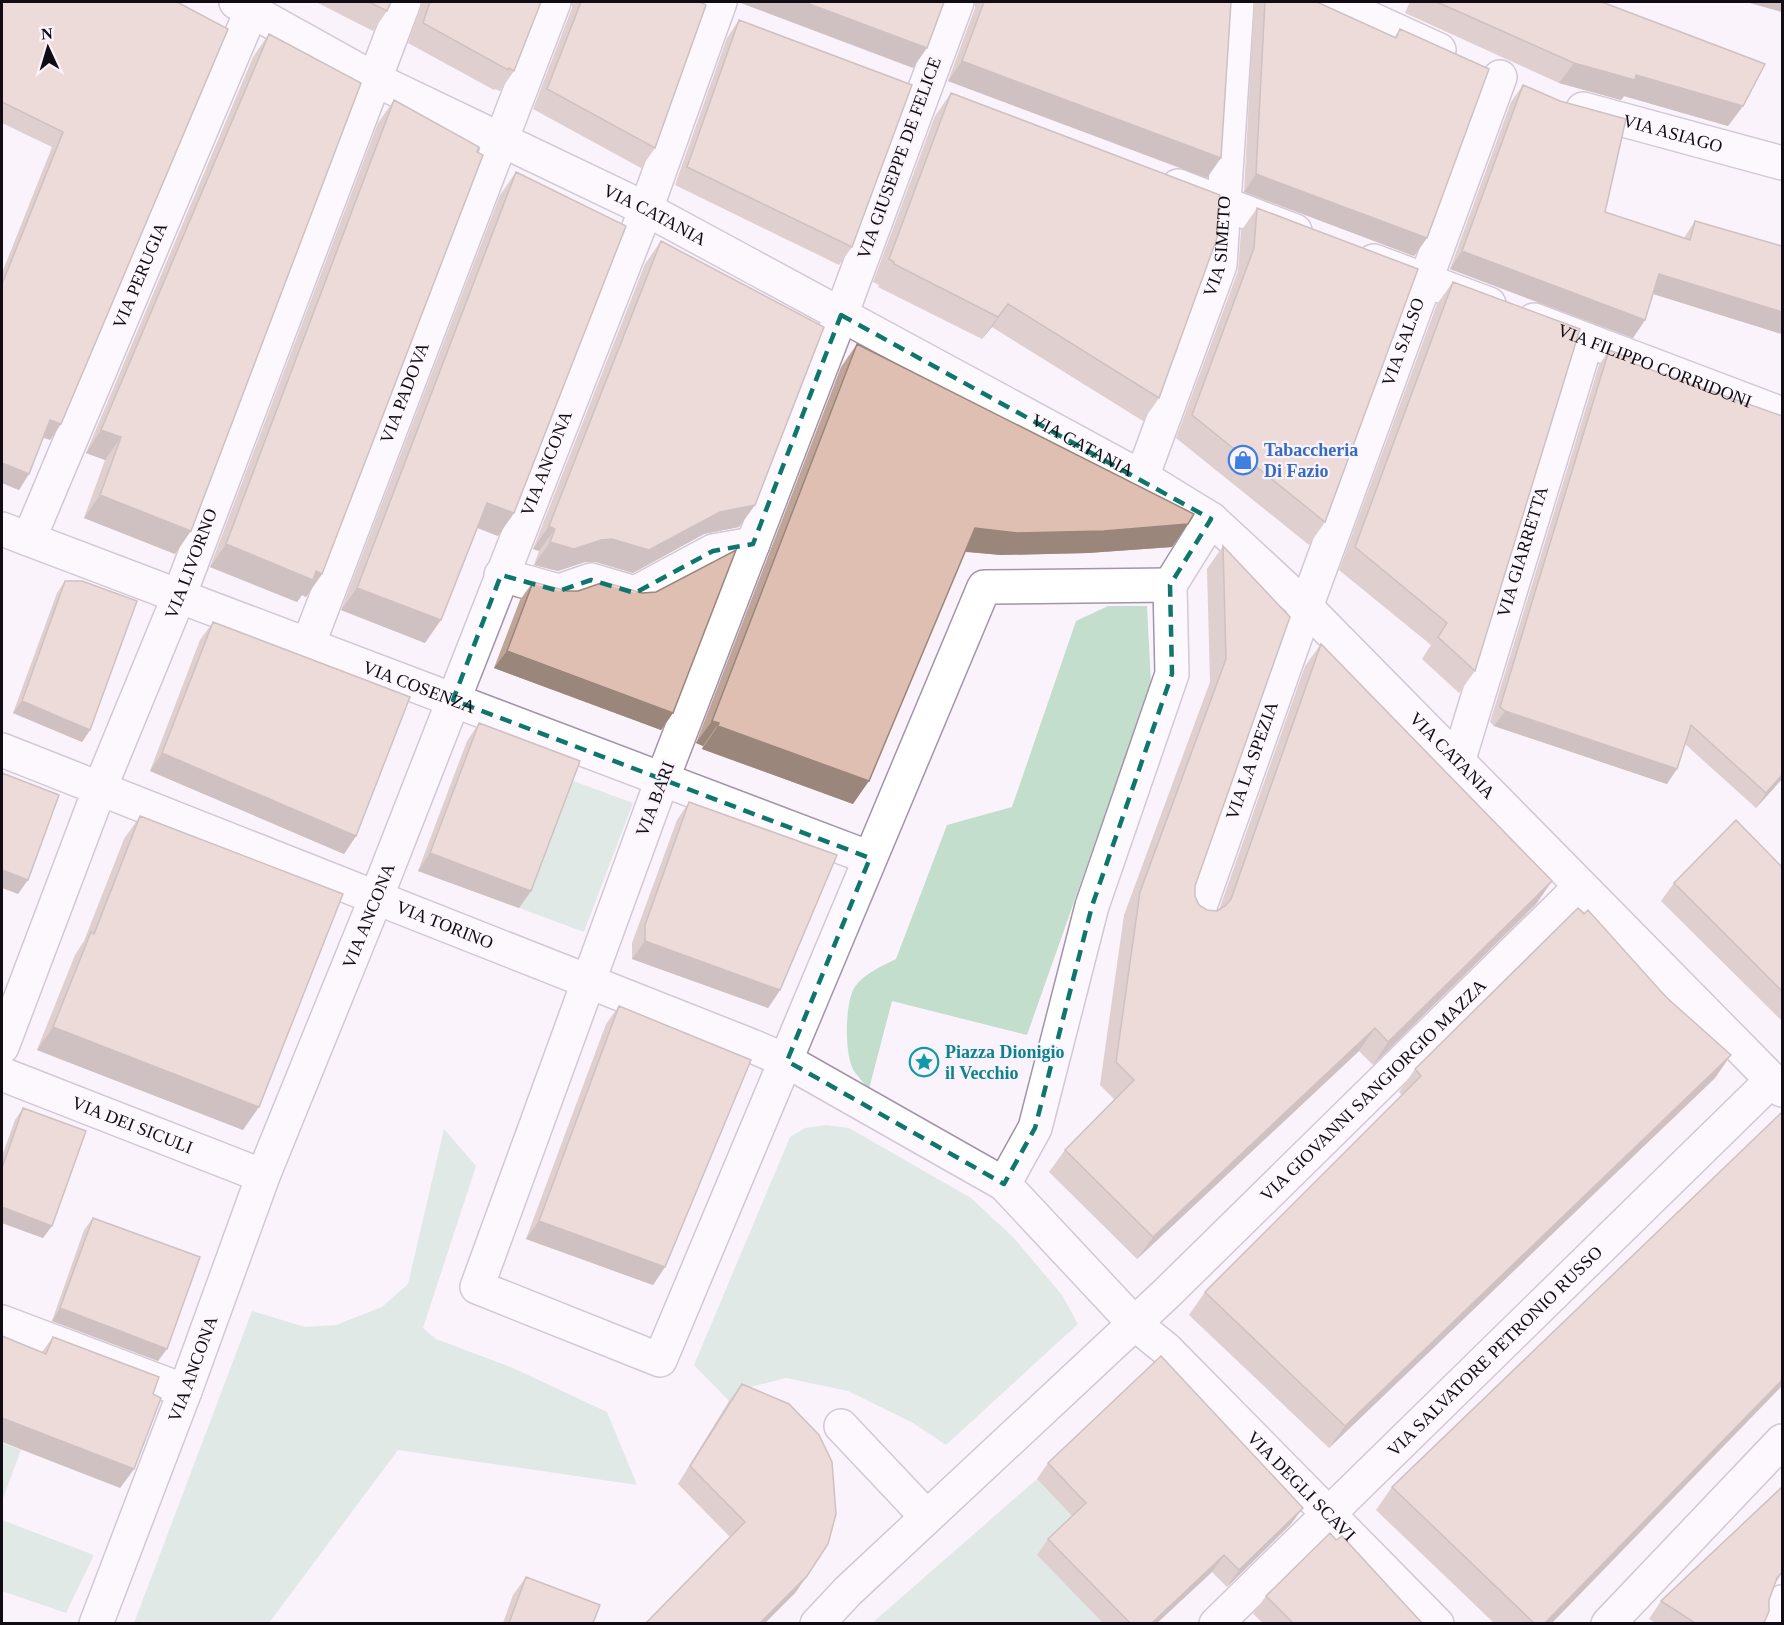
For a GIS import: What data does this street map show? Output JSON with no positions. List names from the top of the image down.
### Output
{
  "streets": {
    "street": [
      "VIA ASIAGO",
      "VIA GIUSEPPE DE FELICE",
      "VIA CATANIA",
      "VIA SIMETO",
      "VIA PERUGIA",
      "VIA SALSO",
      "VIA FILIPPO CORRIDONI",
      "VIA PADOVA",
      "VIA ANCONA",
      "VIA GIARRETTA",
      "VIA LIVORNO",
      "VIA COSENZA",
      "VIA LA SPEZIA",
      "VIA BARI",
      "VIA TORINO",
      "VIA GIOVANNI SANGIORGIO MAZZA",
      "VIA DEI SICULI",
      "VIA SALVATORE PETRONIO RUSSO",
      "VIA DEGLI SCAVI"
    ]
  },
  "crossings": [
    ["VIA ASIAGO", "VIA SALSO"],
    ["VIA GIUSEPPE DE FELICE", "VIA CATANIA"],
    ["VIA GIUSEPPE DE FELICE", "VIA BARI"],
    ["VIA CATANIA", "VIA SIMETO"],
    ["VIA CATANIA", "VIA PERUGIA"],
    ["VIA CATANIA", "VIA SALSO"],
    ["VIA CATANIA", "VIA PADOVA"],
    ["VIA CATANIA", "VIA ANCONA"],
    ["VIA CATANIA", "VIA GIARRETTA"],
    ["VIA CATANIA", "VIA LIVORNO"],
    ["VIA CATANIA", "VIA LA SPEZIA"],
    ["VIA CATANIA", "VIA BARI"],
    ["VIA CATANIA", "VIA GIOVANNI SANGIORGIO MAZZA"],
    ["VIA CATANIA", "VIA SALVATORE PETRONIO RUSSO"],
    ["VIA SIMETO", "VIA FILIPPO CORRIDONI"],
    ["VIA PERUGIA", "VIA COSENZA"],
    ["VIA SALSO", "VIA FILIPPO CORRIDONI"],
    ["VIA SALSO", "VIA LA SPEZIA"],
    ["VIA FILIPPO CORRIDONI", "VIA GIARRETTA"],
    ["VIA PADOVA", "VIA COSENZA"],
    ["VIA ANCONA", "VIA COSENZA"],
    ["VIA ANCONA", "VIA TORINO"],
    ["VIA ANCONA", "VIA DEI SICULI"],
    ["VIA LIVORNO", "VIA COSENZA"],
    ["VIA LIVORNO", "VIA TORINO"],
    ["VIA COSENZA", "VIA BARI"],
    ["VIA BARI", "VIA TORINO"],
    ["VIA TORINO", "VIA DEGLI SCAVI"],
    ["VIA GIOVANNI SANGIORGIO MAZZA", "VIA DEGLI SCAVI"],
    ["VIA SALVATORE PETRONIO RUSSO", "VIA DEGLI SCAVI"]
  ],
  "places": {
    "shop": ["Tabaccheria Di Fazio"],
    "place": ["Piazza Dionigio il Vecchio"]
  },
  "north": "top"
}
